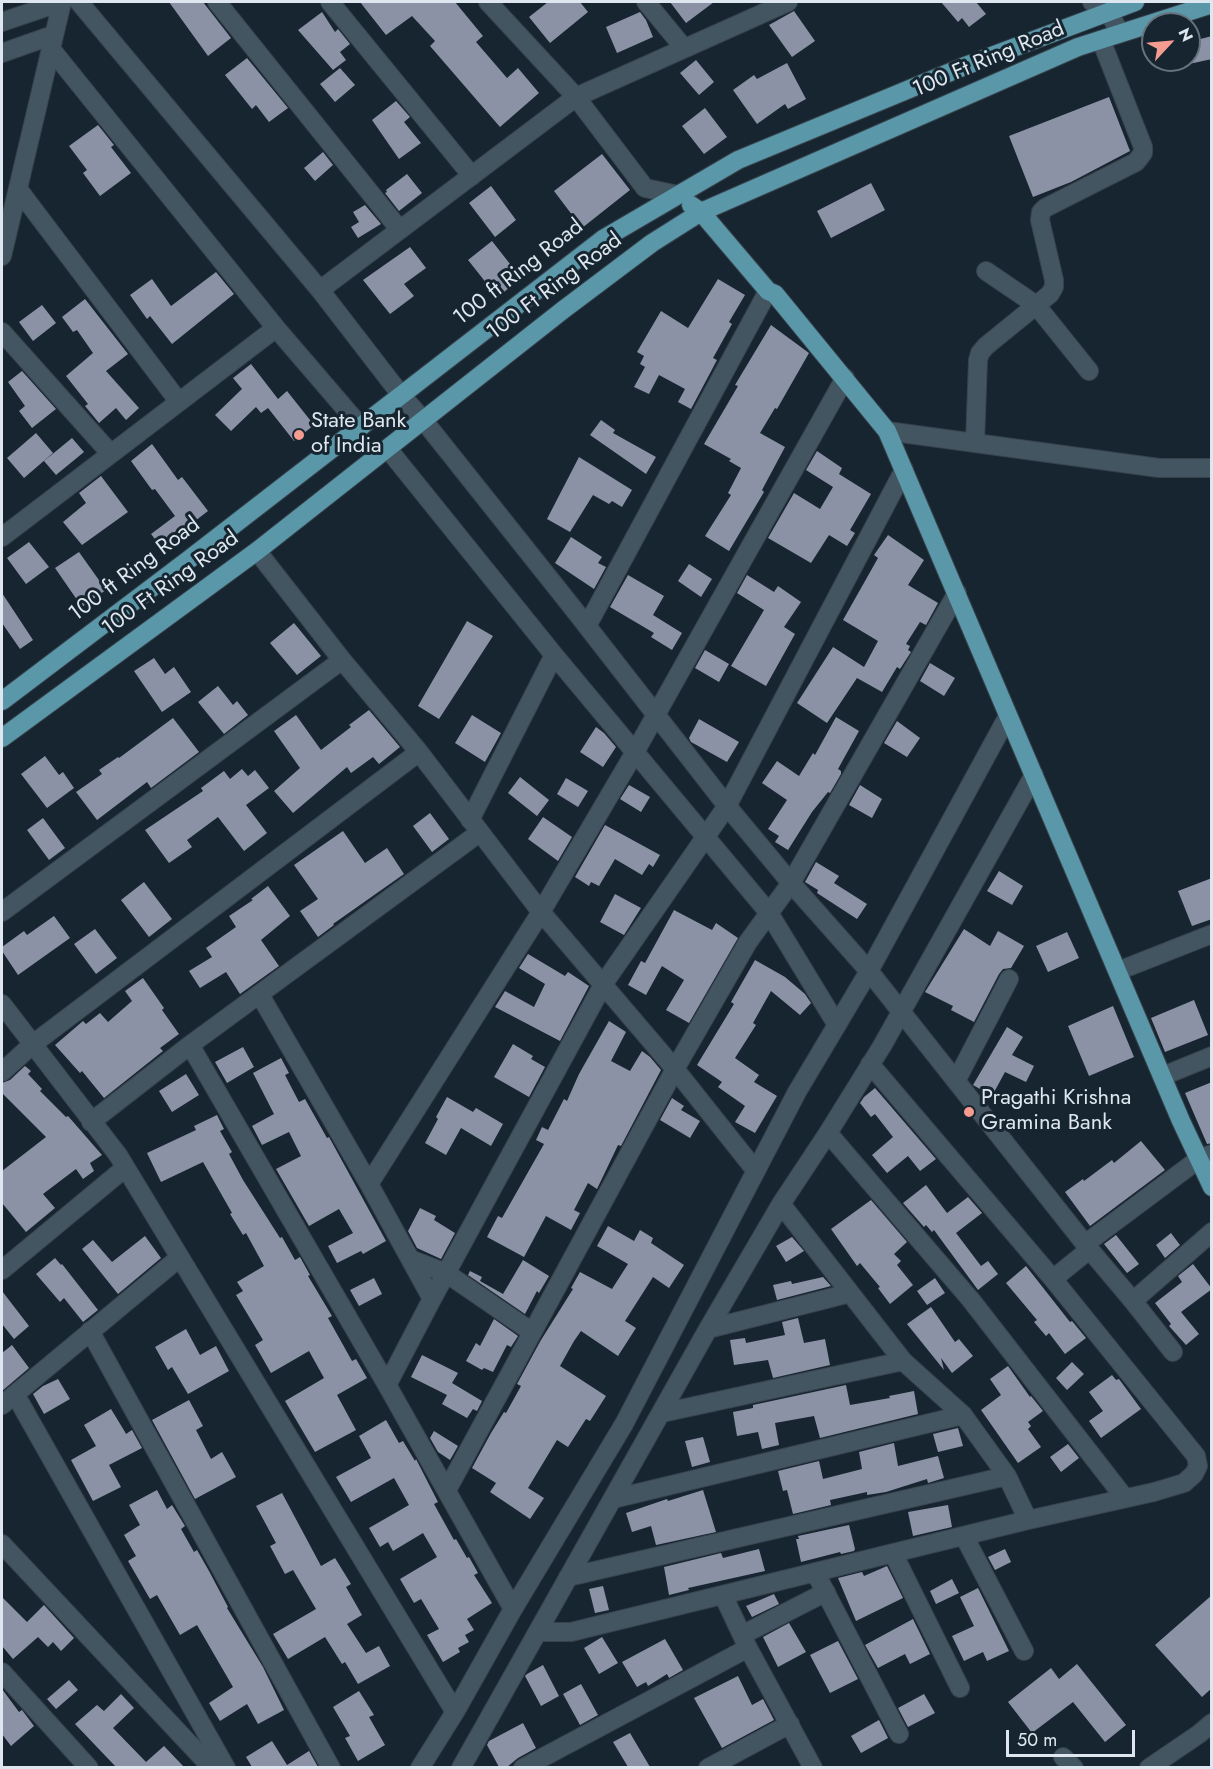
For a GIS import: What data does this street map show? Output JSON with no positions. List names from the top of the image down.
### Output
{
  "streets": {
    "main road": ["100 Ft Ring Road", "100 ft Ring Road"]
  },
  "places": ["State Bank of India", "Pragathi Krishna Gramina Bank"],
  "scale_bar": "50 m",
  "north": "top right"
}
